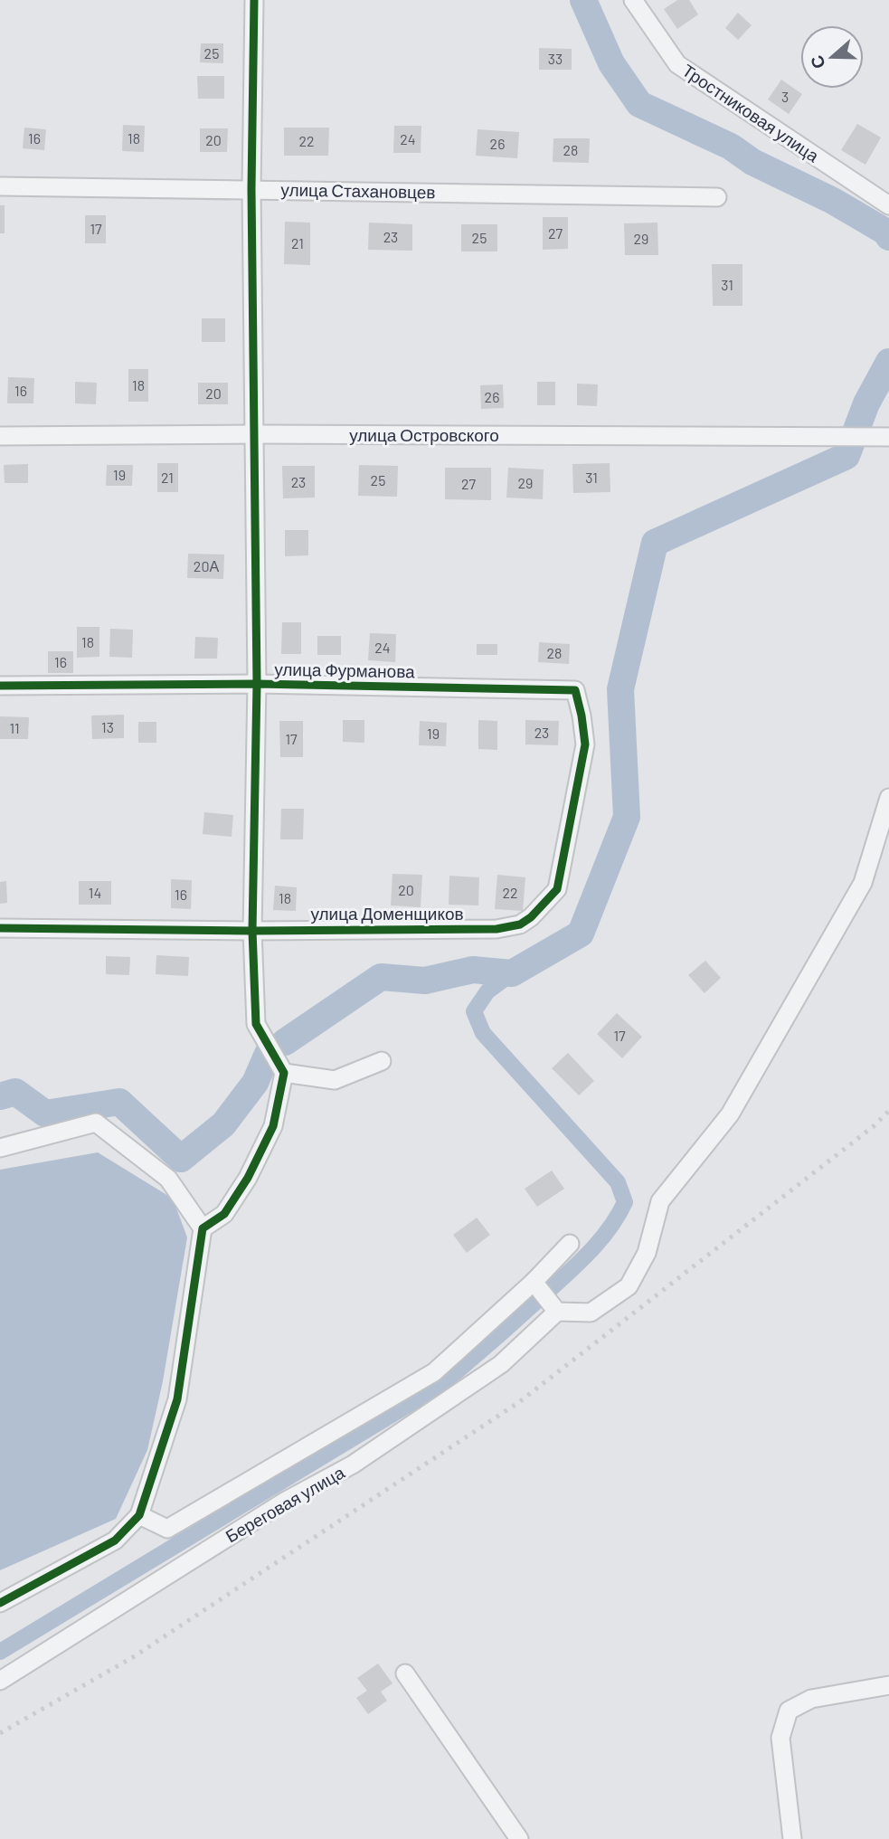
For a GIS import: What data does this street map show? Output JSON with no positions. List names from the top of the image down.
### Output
{
  "streets": {
    "street": [
      "Тростниковая улица",
      "улица Стахановцев",
      "улица Островского",
      "улица Фурманова",
      "улица Доменщиков",
      "Береговая улица"
    ]
  },
  "crossings": [
    ["улица Фурманова", "улица Доменщиков"]
  ],
  "house_numbers": [
    "25",
    "33",
    "3",
    "16",
    "18",
    "24",
    "20",
    "22",
    "26",
    "28",
    "17",
    "27",
    "23",
    "25",
    "29",
    "21",
    "31",
    "18",
    "16",
    "20",
    "26",
    "19",
    "21",
    "31",
    "25",
    "23",
    "29",
    "27",
    "20А",
    "18",
    "24",
    "28",
    "16",
    "13",
    "11",
    "23",
    "19",
    "17",
    "20",
    "14",
    "22",
    "16",
    "18",
    "17"
  ],
  "north": "left"
}
